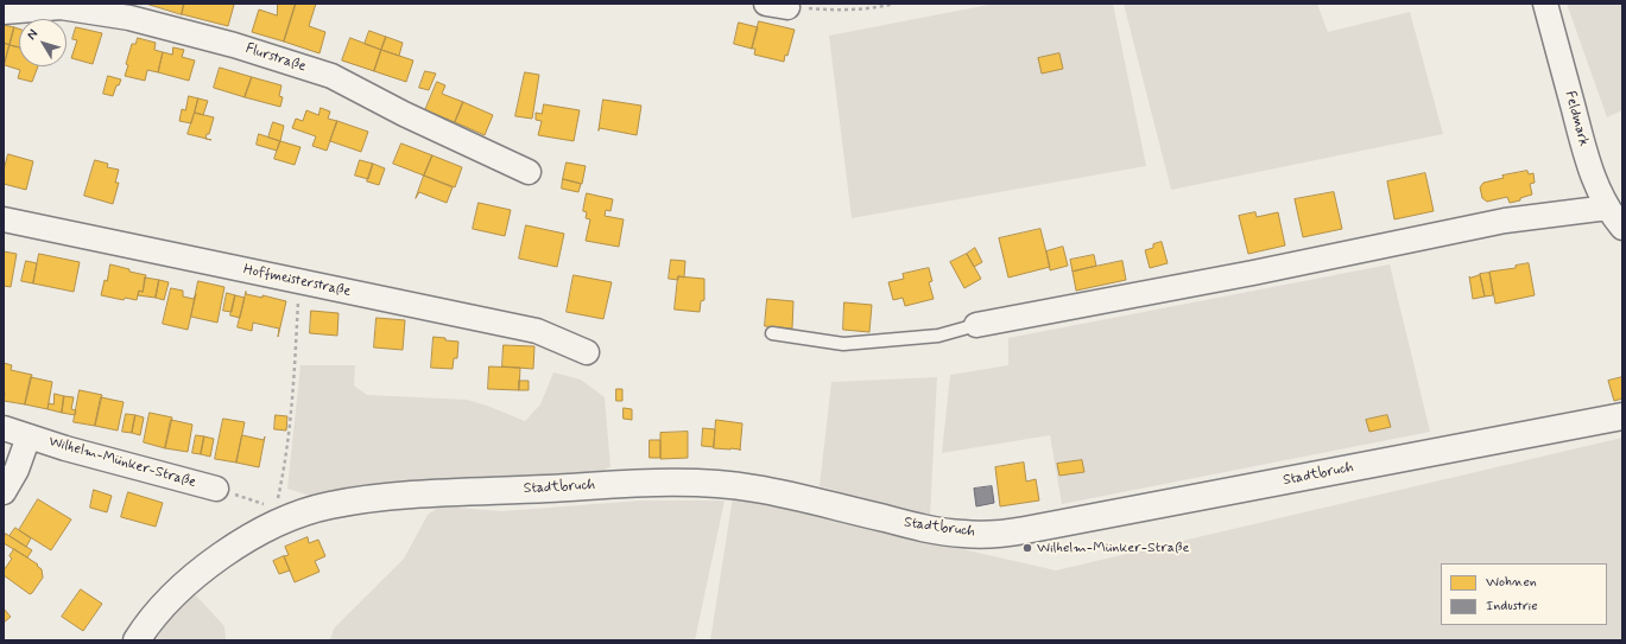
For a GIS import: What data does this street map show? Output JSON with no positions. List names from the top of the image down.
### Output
{
  "streets": {
    "street": [
      "Flurstraße",
      "Feldmark",
      "Hoffmeisterstraße",
      "Wilhelm-Münker-Straße",
      "Stadtbruch"
    ]
  },
  "places": ["Wilhelm-Münker-Straße"],
  "legend": ["Wohnen", "Industrie"],
  "north": "top left"
}
